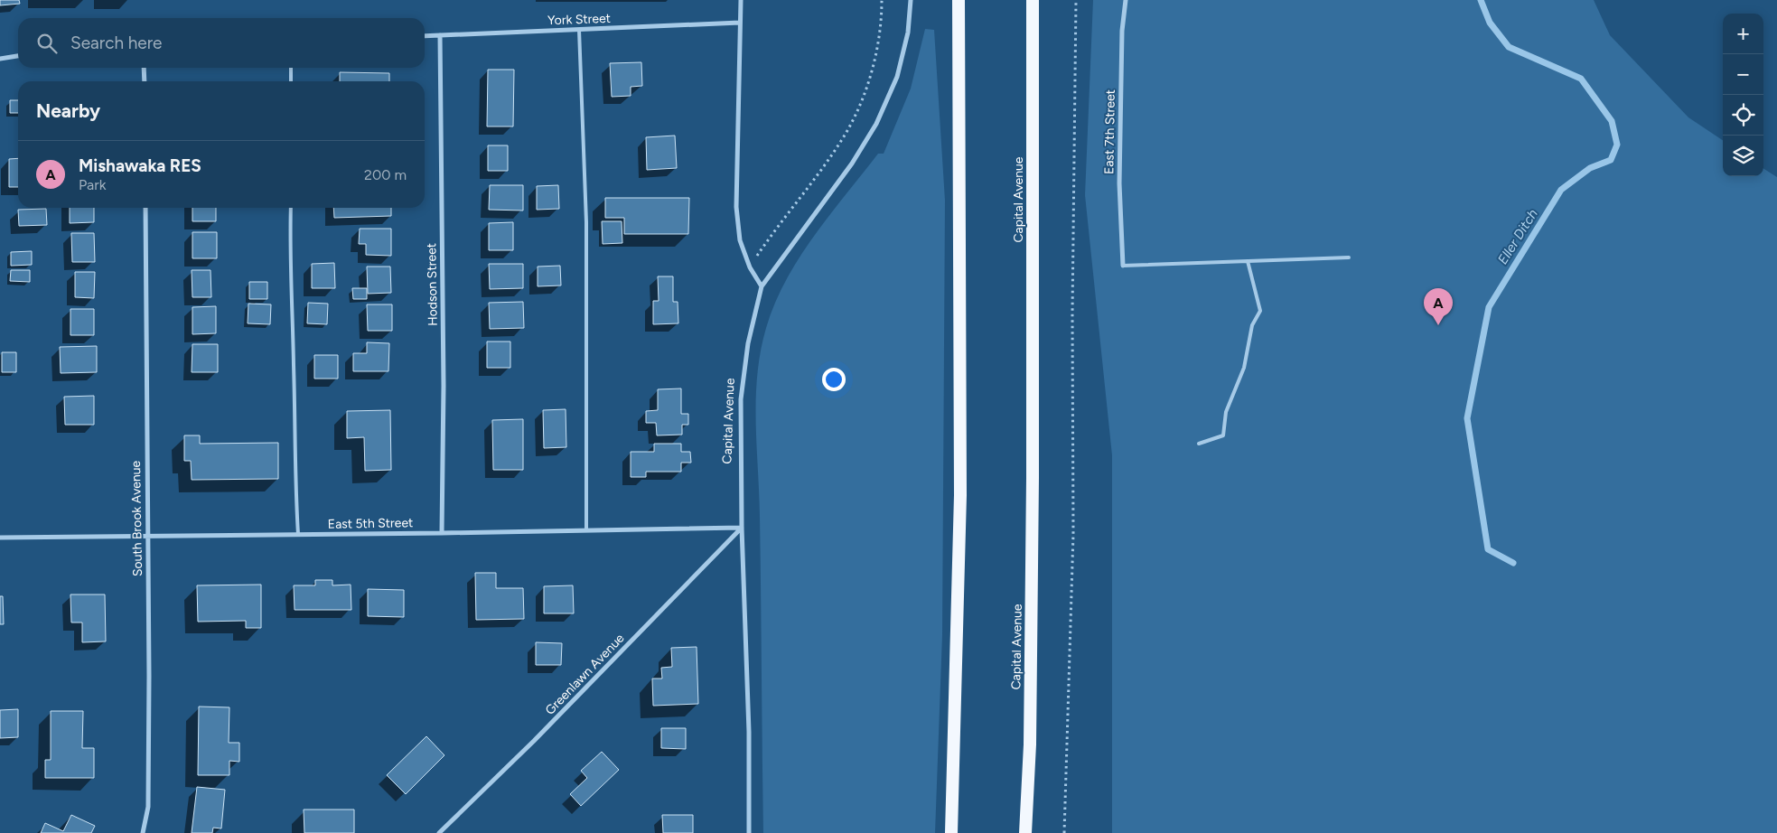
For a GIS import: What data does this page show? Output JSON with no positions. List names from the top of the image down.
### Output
{
  "streets": {
    "highway": ["Capital Avenue"],
    "street": [
      "York Street",
      "East 7th Street",
      "Hodson Street",
      "South Brook Avenue",
      "East 5th Street",
      "Greenlawn Avenue"
    ]
  },
  "crossings": [
    ["York Street", "Hodson Street"],
    ["Capital Avenue", "East 5th Street"],
    ["Capital Avenue", "Greenlawn Avenue"],
    ["Hodson Street", "East 5th Street"],
    ["South Brook Avenue", "East 5th Street"],
    ["East 5th Street", "Greenlawn Avenue"]
  ],
  "water": ["Eller Ditch"],
  "page": {
    "map_buttons": ["+", "−"],
    "search": "Search here",
    "heading": "Nearby",
    "list": [
      {
        "mark": "A",
        "name": "Mishawaka RES",
        "note": "Park",
        "value": "200 m"
      }
    ],
    "pins": "A"
  }
}
